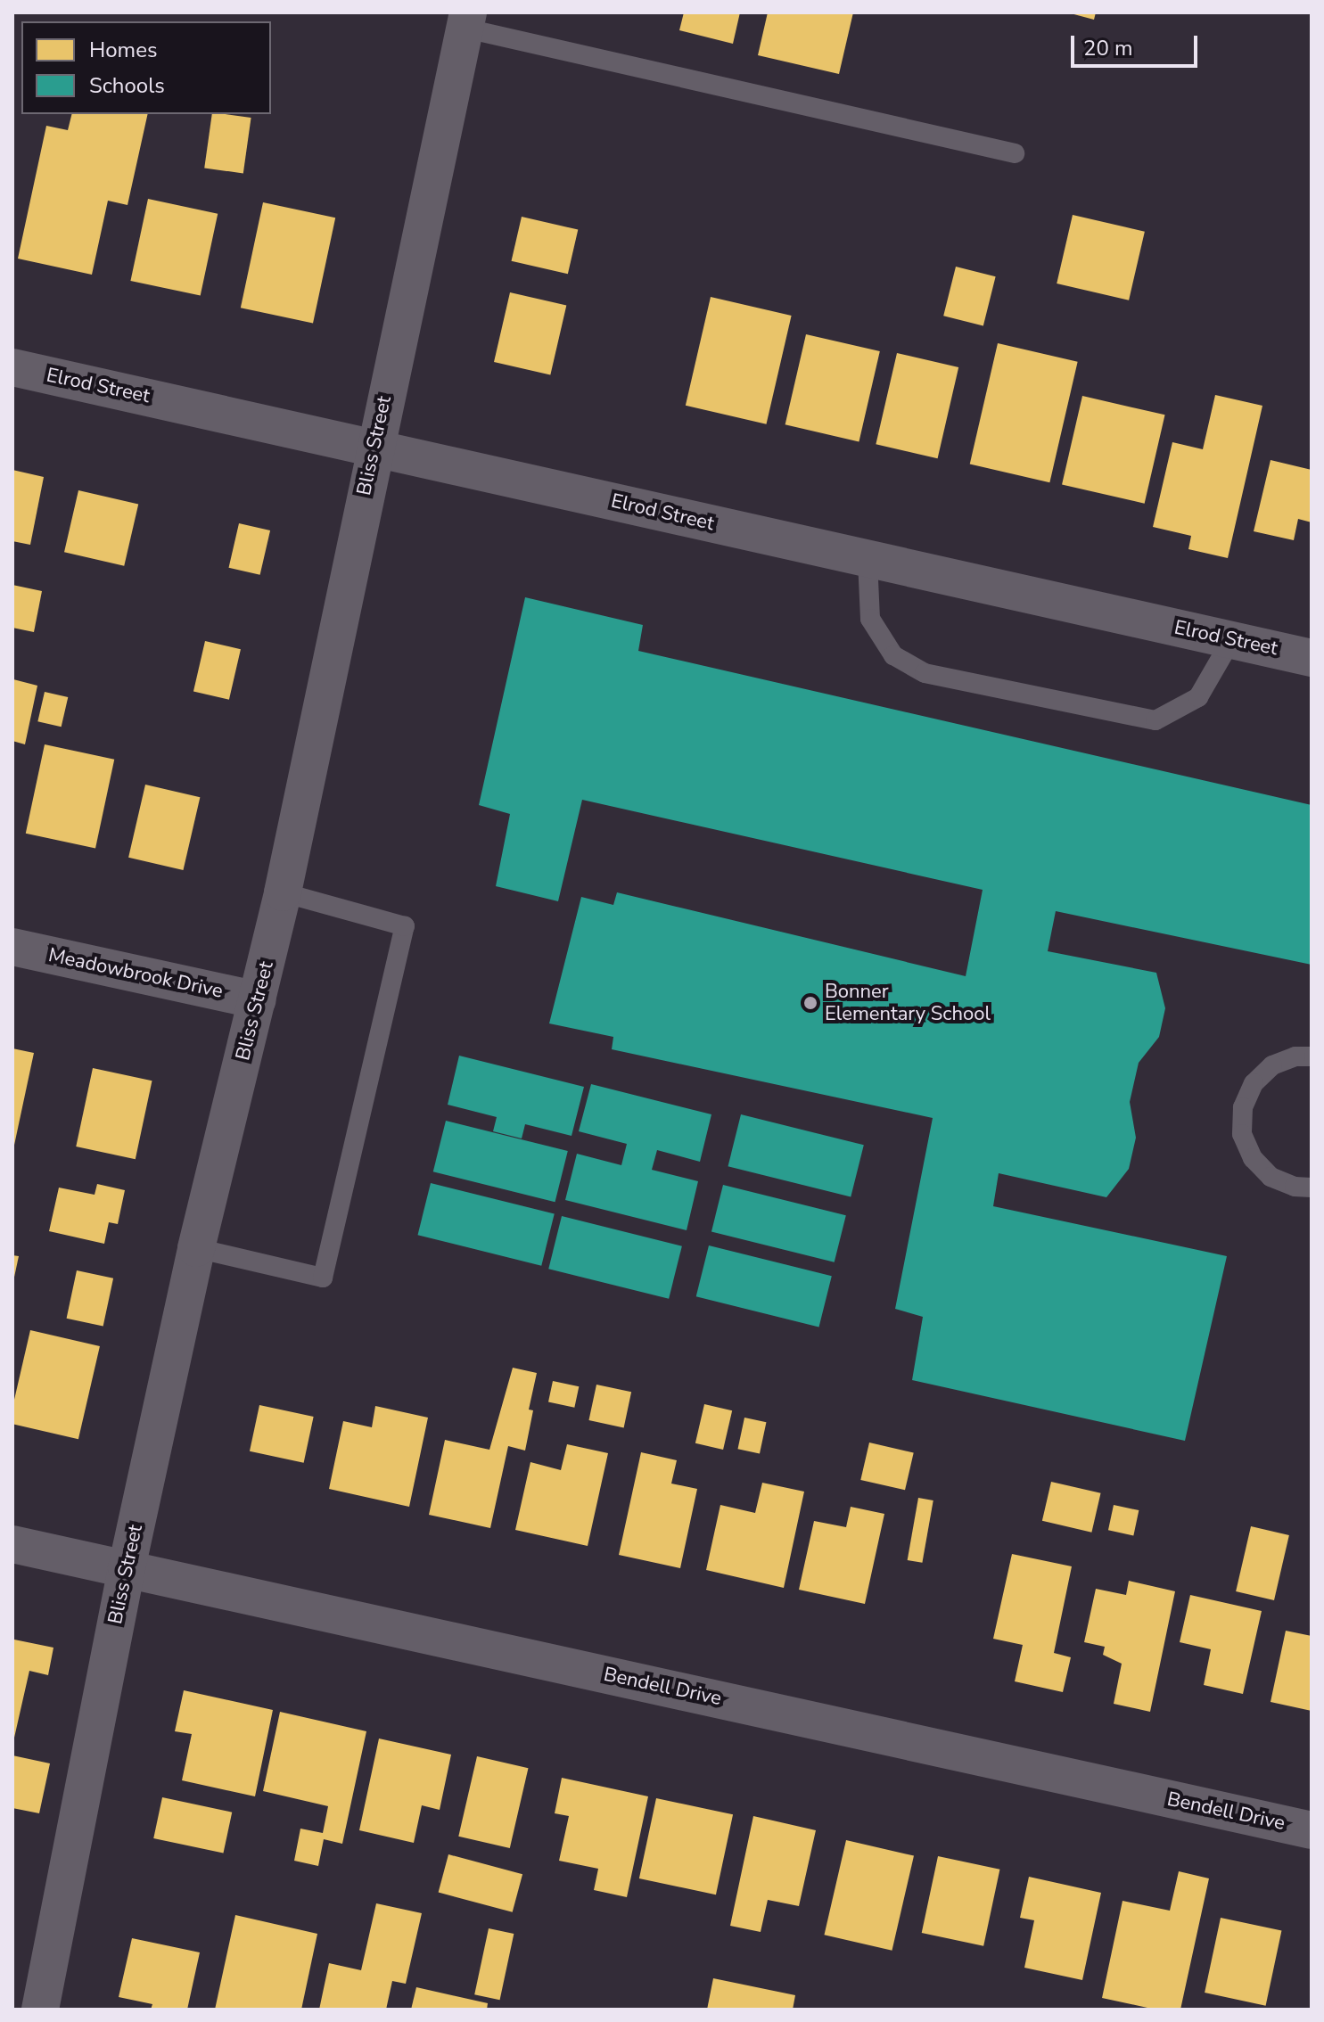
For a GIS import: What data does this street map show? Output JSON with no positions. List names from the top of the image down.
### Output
{
  "streets": {
    "street": [
      "Elrod Street",
      "Bliss Street",
      "Meadowbrook Drive",
      "Bendell Drive"
    ]
  },
  "crossings": [
    ["Elrod Street", "Bliss Street"],
    ["Bliss Street", "Meadowbrook Drive"],
    ["Bliss Street", "Bendell Drive"]
  ],
  "places": ["Bonner Elementary School"],
  "legend": ["Homes", "Schools"],
  "scale_bar": "20 m"
}
